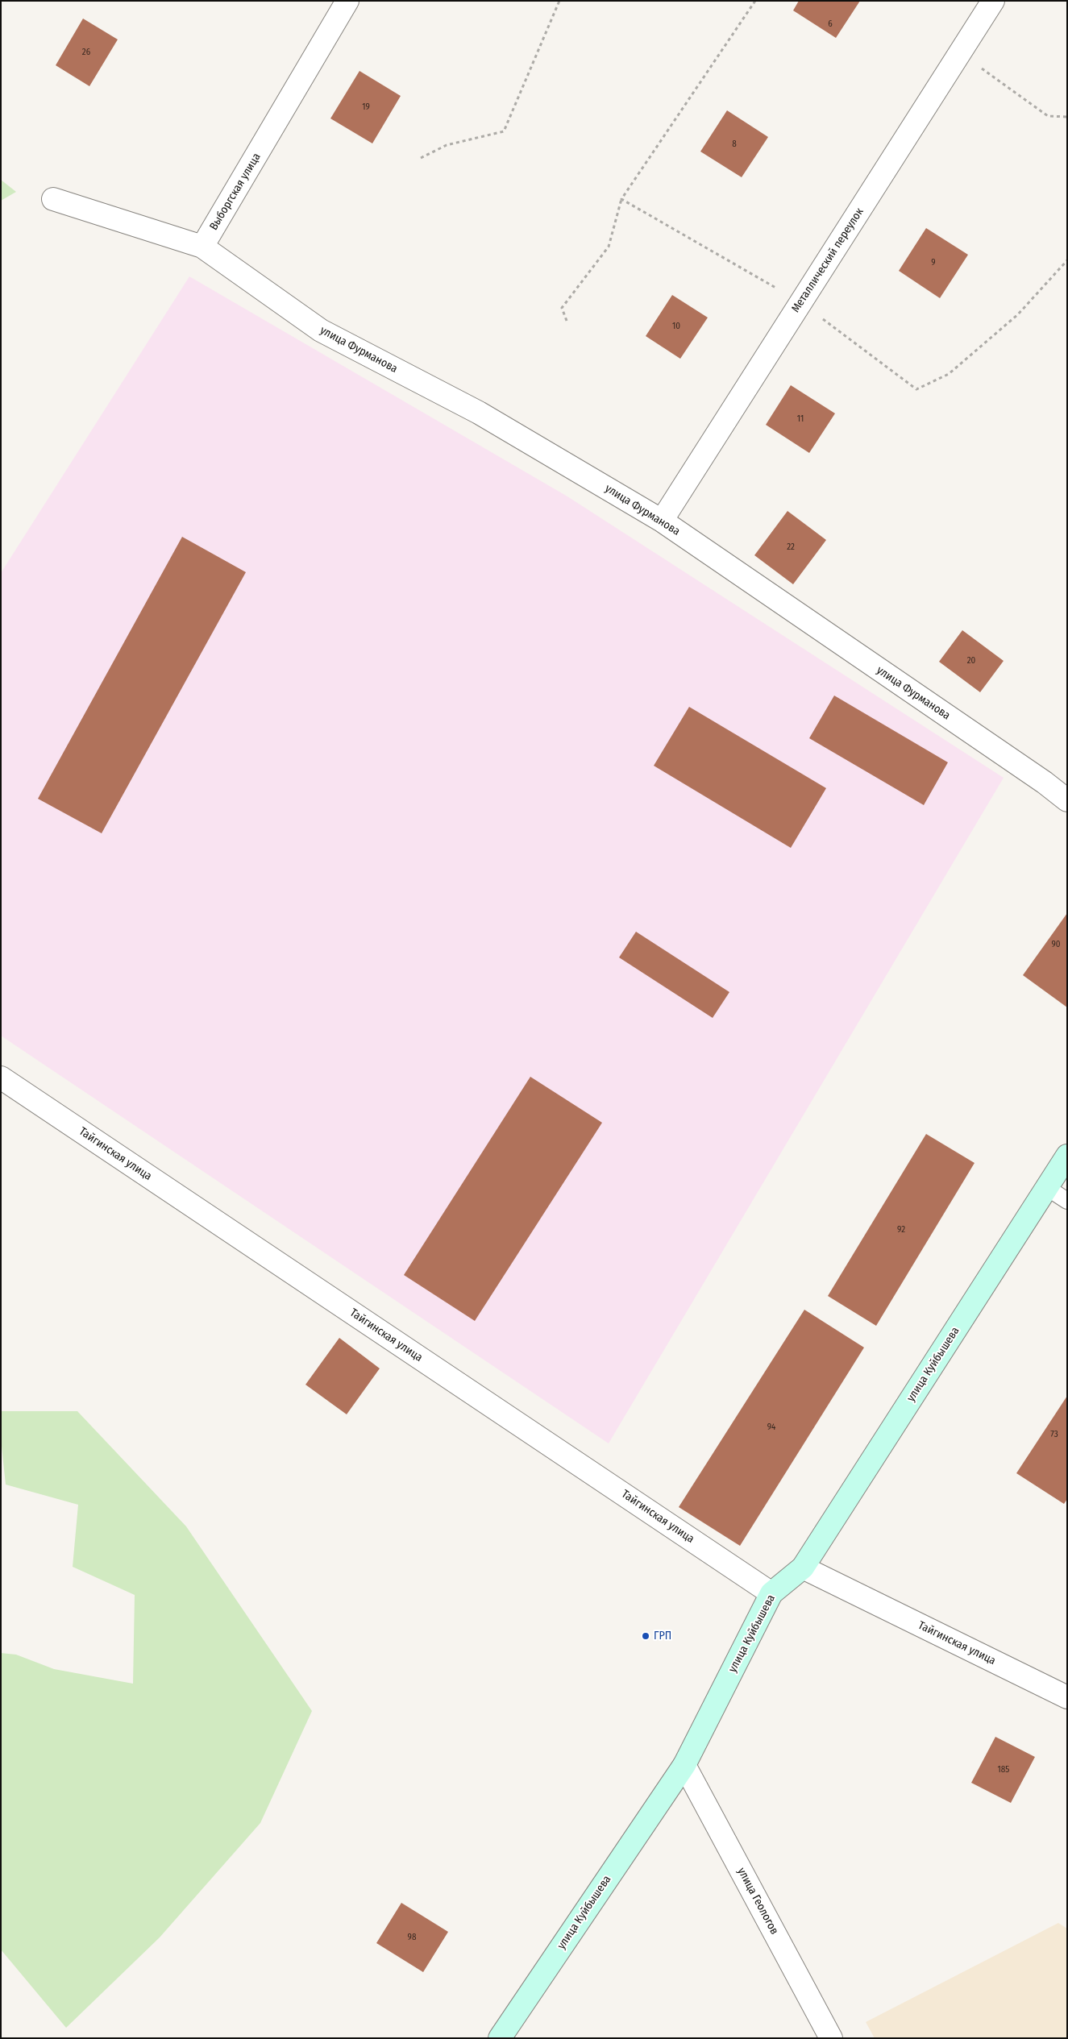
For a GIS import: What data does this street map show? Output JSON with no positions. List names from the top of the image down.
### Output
{
  "streets": {
    "street": [
      "Выборгская улица",
      "Металлический переулок",
      "улица Фурманова",
      "Тайгинская улица",
      "улица Куйбышева",
      "улица Геологов"
    ]
  },
  "crossings": [
    ["Выборгская улица", "улица Фурманова"],
    ["Металлический переулок", "улица Фурманова"],
    ["Тайгинская улица", "улица Куйбышева"],
    ["улица Куйбышева", "улица Геологов"]
  ],
  "places": ["ГРП"],
  "house_numbers": [
    "6",
    "26",
    "19",
    "8",
    "9",
    "10",
    "11",
    "22",
    "20",
    "90",
    "92",
    "94",
    "73",
    "185",
    "98"
  ]
}
